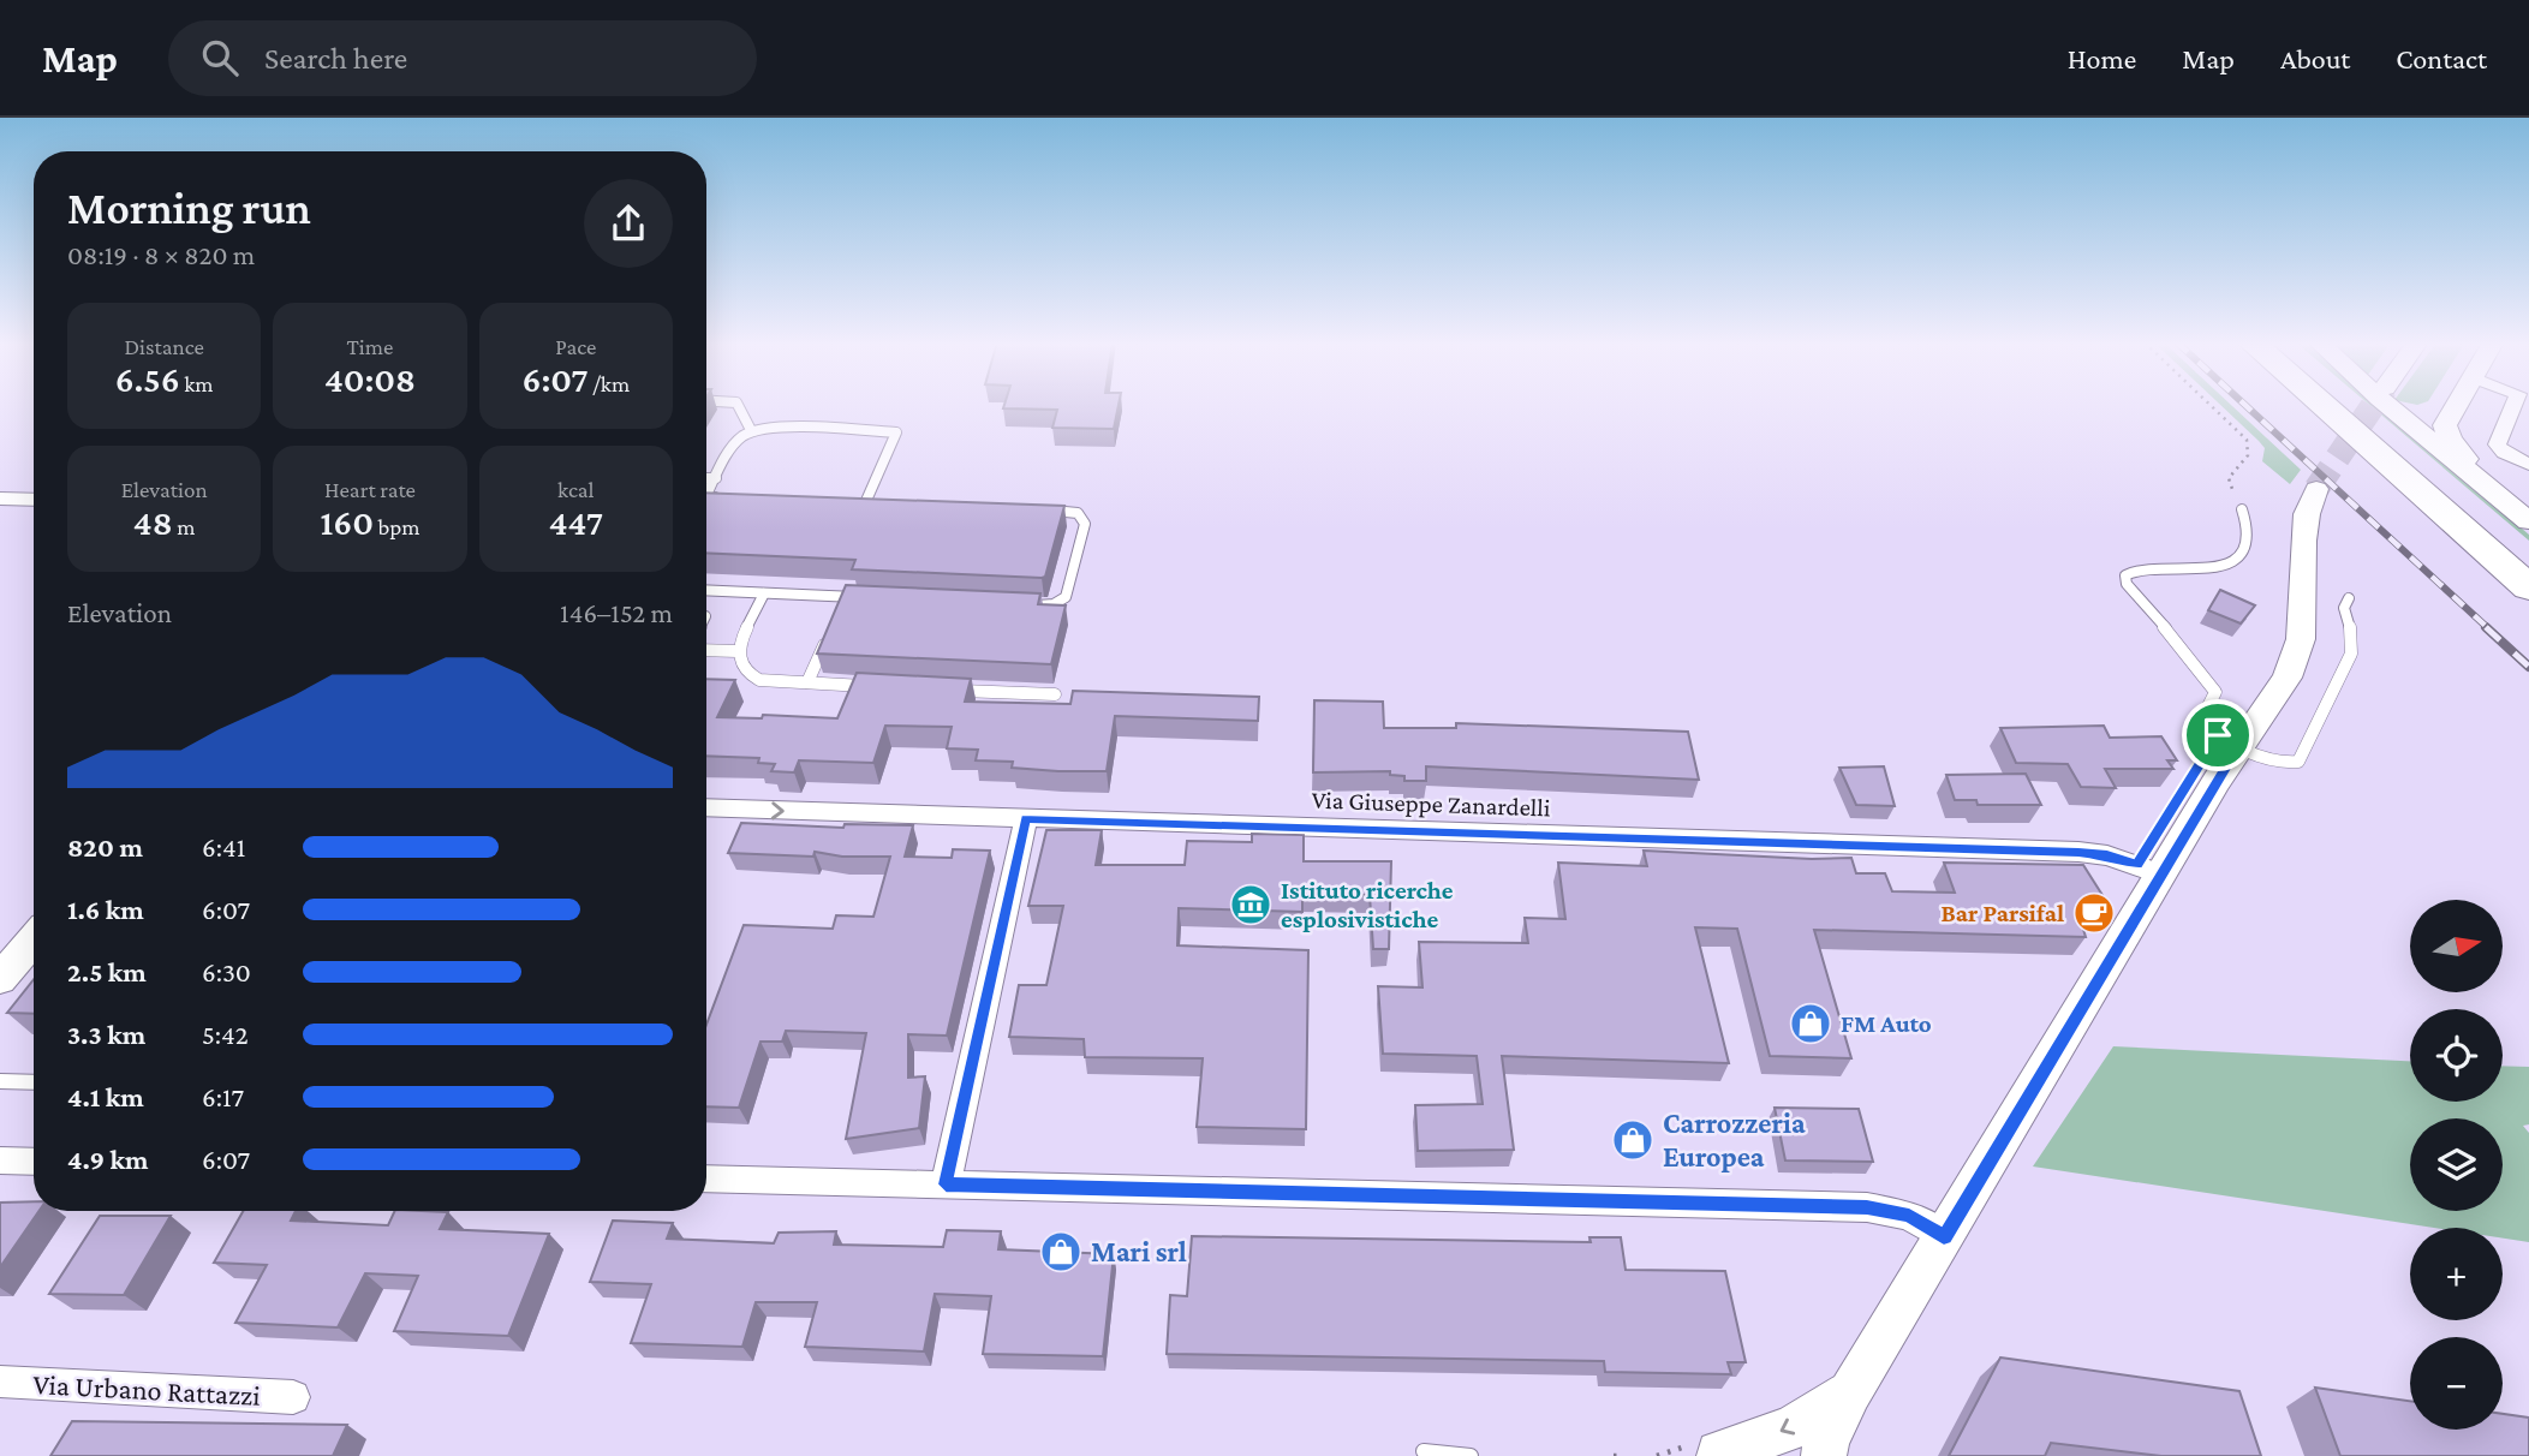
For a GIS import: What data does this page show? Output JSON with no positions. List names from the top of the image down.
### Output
{
  "streets": {
    "street": ["Via Giuseppe Zanardelli", "Via Urbano Rattazzi"]
  },
  "places": {
    "museum": ["Istituto ricerche esplosivistiche"],
    "cafe": ["Bar Parsifal"],
    "shop": ["FM Auto", "Carrozzeria Europea", "Mari srl"]
  },
  "north": "right",
  "page": {
    "header": "Map",
    "search": "Search here",
    "nav": [
      "Home",
      "Map",
      "About",
      "Contact"
    ],
    "heading": ["Morning run", "08:19 · 8 × 820 m"],
    "stats": [
      ["Distance", "6.56 km"],
      ["Time", "40:08"],
      ["Pace", "6:07 /km"],
      ["Elevation", "48 m"],
      ["Heart rate", "160 bpm"],
      ["kcal", "447"]
    ],
    "chart": ["Elevation", "146–152 m"],
    "list": [
      {
        "name": "820 m",
        "note": "6:41"
      },
      {
        "name": "1.6 km",
        "note": "6:07"
      },
      {
        "name": "2.5 km",
        "note": "6:30"
      },
      {
        "name": "3.3 km",
        "note": "5:42"
      },
      {
        "name": "4.1 km",
        "note": "6:17"
      },
      {
        "name": "4.9 km",
        "note": "6:07"
      }
    ],
    "map_buttons": ["+", "−"]
  }
}
